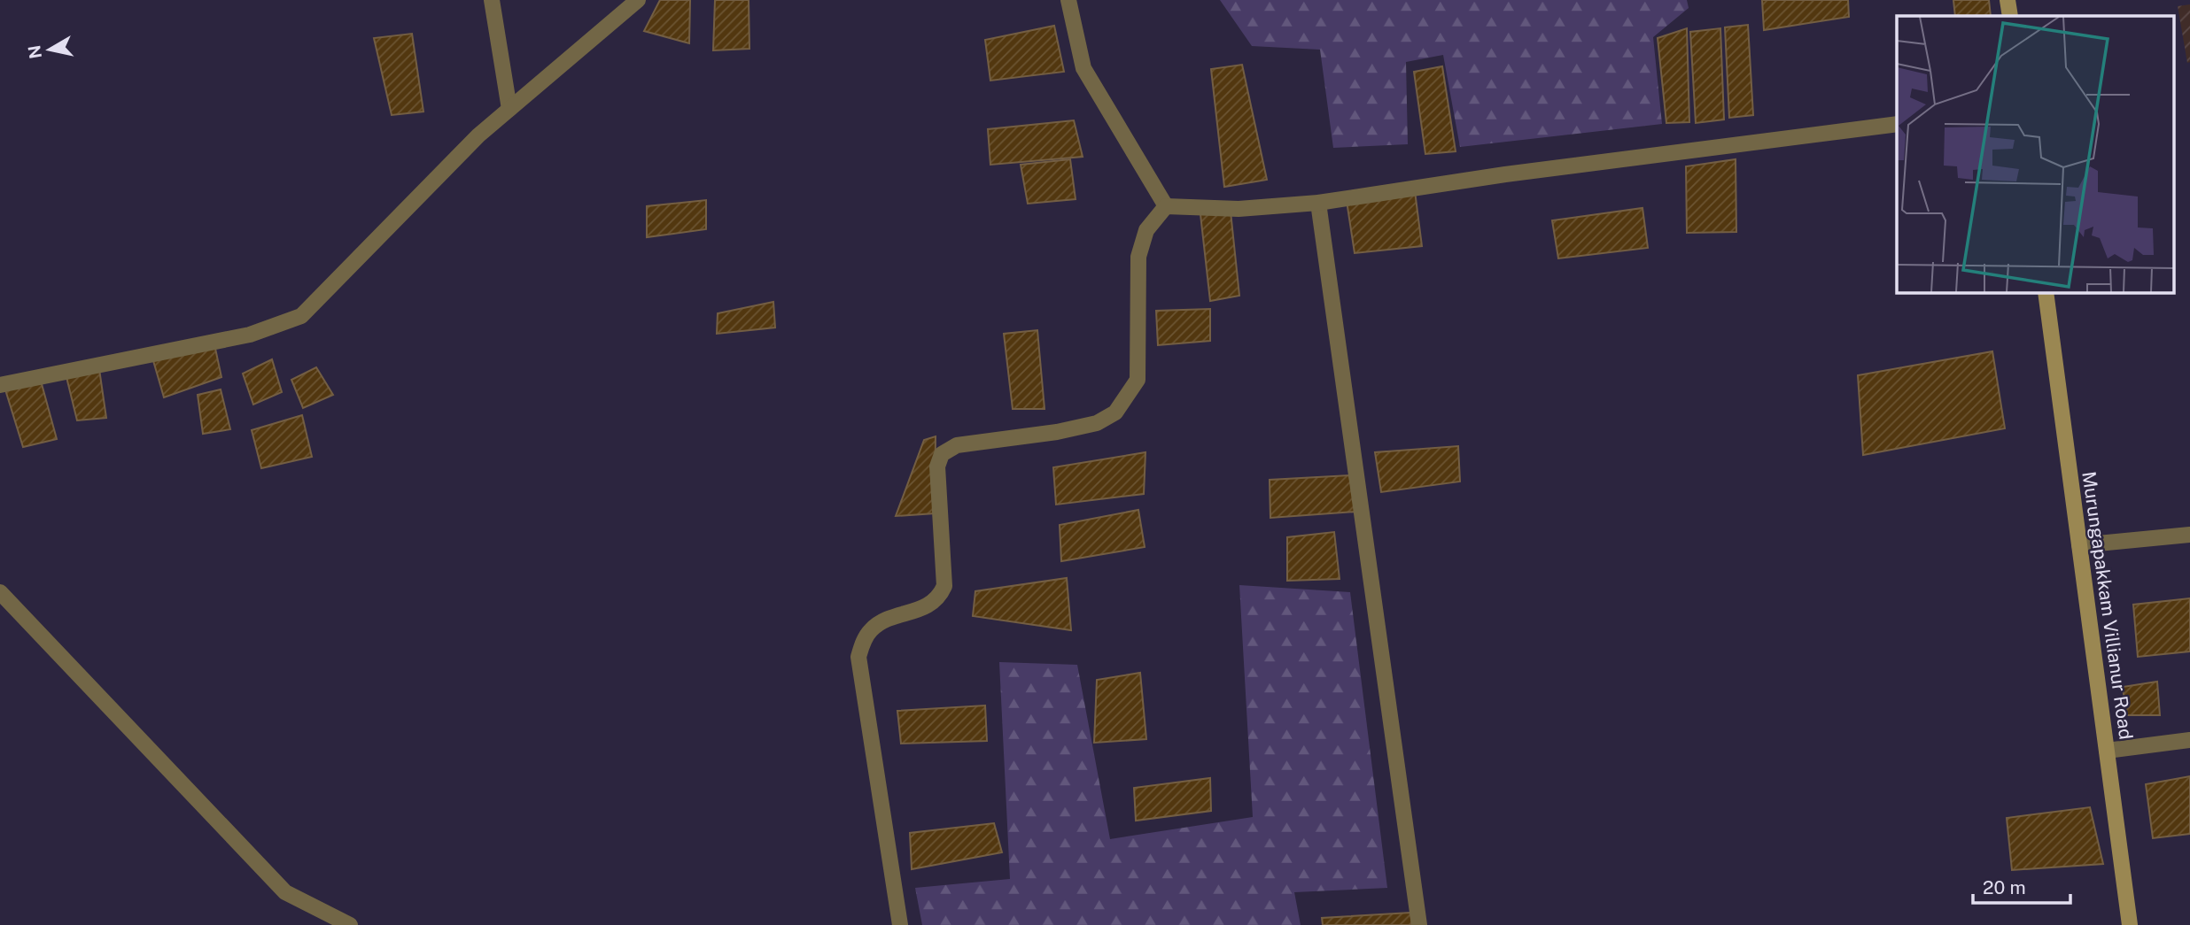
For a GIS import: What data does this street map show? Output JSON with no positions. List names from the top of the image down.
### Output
{
  "streets": {
    "main road": ["Murungapakkam Villianur Road"]
  },
  "scale_bar": "20 m",
  "north": "left"
}
